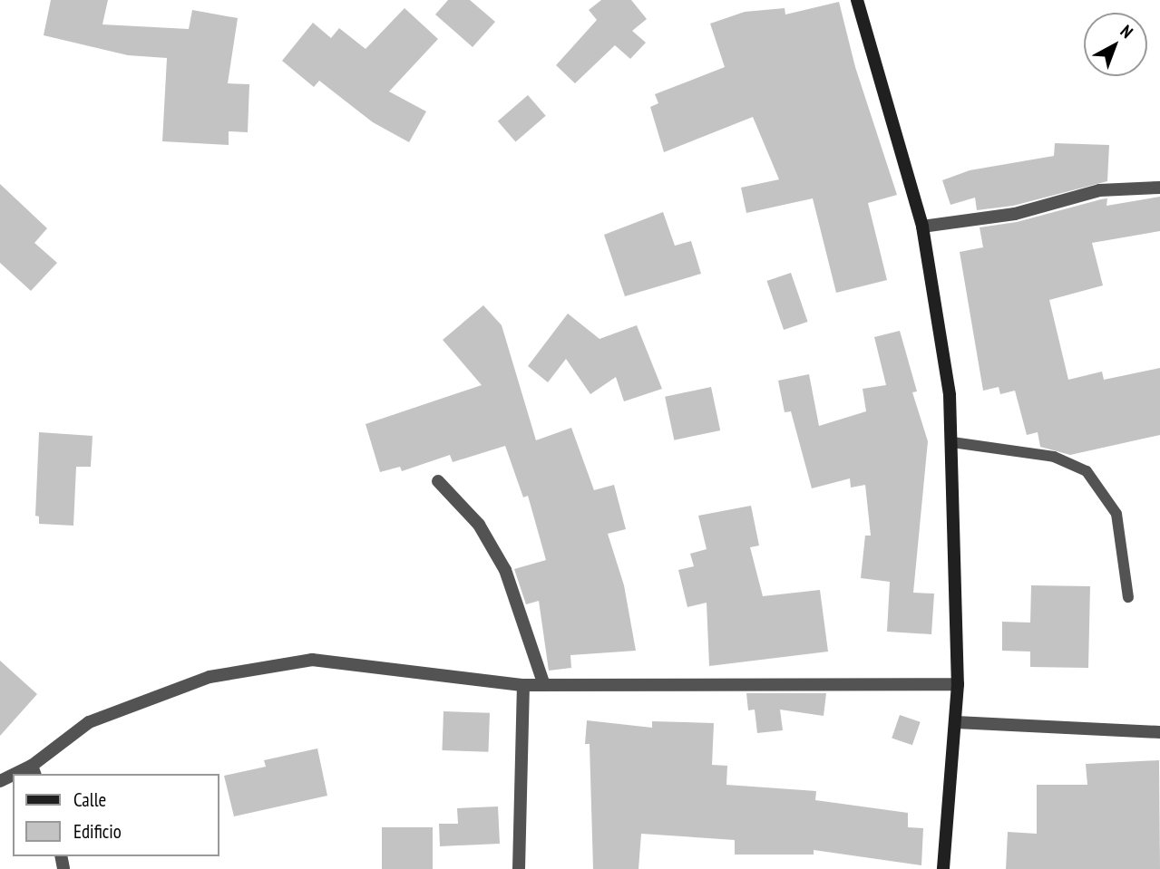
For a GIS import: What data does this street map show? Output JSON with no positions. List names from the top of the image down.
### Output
{
  "legend": ["Calle", "Edificio"],
  "north": "top right"
}
